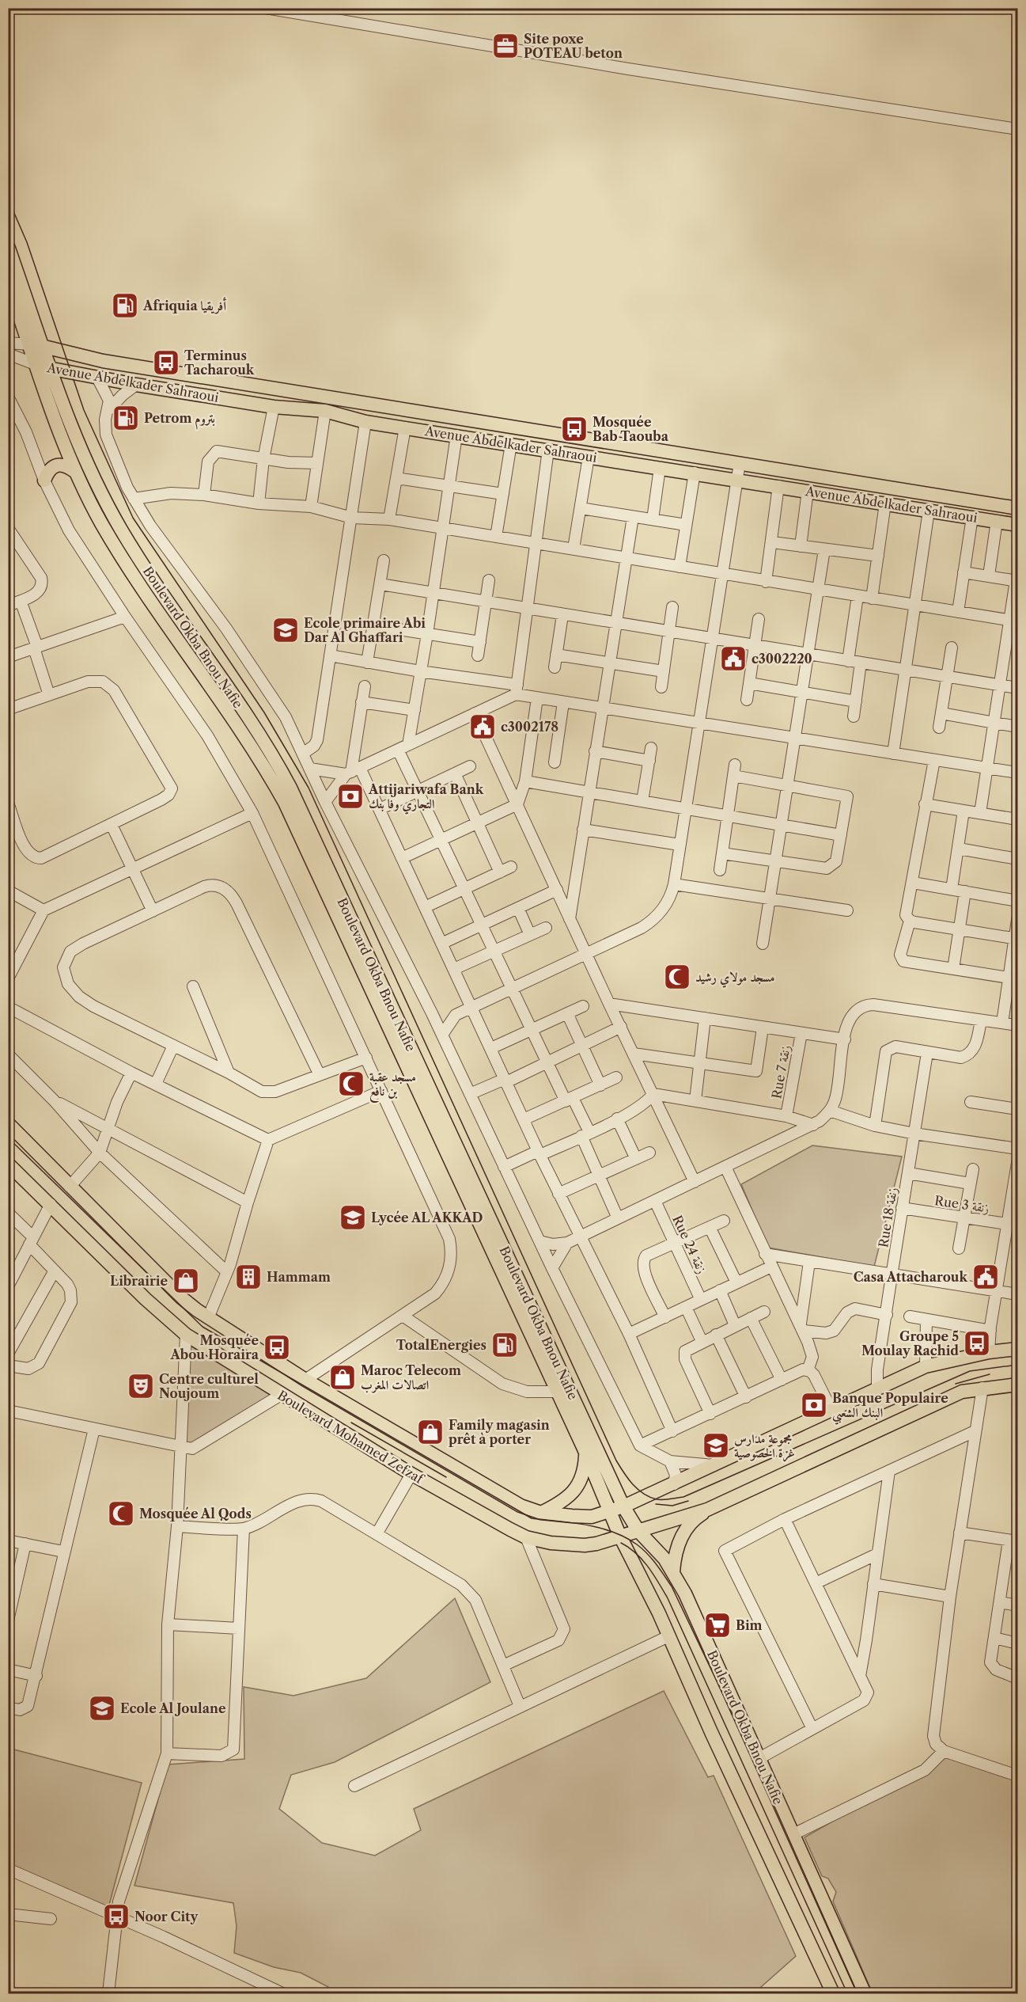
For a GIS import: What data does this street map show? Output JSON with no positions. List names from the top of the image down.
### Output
{
  "streets": {
    "main road": ["Avenue Abdelkader Sahraoui", "Boulevard Okba Bnou Nafie", "Boulevard Mohamed Zefzaf"],
    "street": [
      "Rue 7 زنقة",
      "Rue 3 زنقة",
      "Rue 18 زنقة",
      "Rue 24 زنقة"
    ]
  },
  "crossings": [
    ["Avenue Abdelkader Sahraoui", "Boulevard Okba Bnou Nafie"],
    ["Boulevard Okba Bnou Nafie", "Boulevard Mohamed Zefzaf"],
    ["Rue 3 زنقة", "Rue 18 زنقة"],
    ["Rue 18 زنقة", "Boulevard Mohamed Zefzaf"]
  ],
  "places": {
    "office": ["Site poxe POTEAU beton"],
    "fuel station": ["Afriquia أفريقيا", "Petrom بتروم", "TotalEnergies"],
    "bus stop": [
      "Terminus Tacharouk",
      "Mosquée Bab Taouba",
      "Groupe 5 Moulay Rachid",
      "Mosquée Abou Horaira",
      "Noor City"
    ],
    "school or university": [
      "Ecole primaire Abi Dar Al Ghaffari",
      "Lycée AL AKKAD",
      "مجموعة مدارس غزة الخصوصية",
      "Ecole Al Joulane"
    ],
    "public building": ["c3002220", "c3002178", "Casa Attacharouk"],
    "bank": ["Attijariwafa Bank التجاري وفا بنك", "Banque Populaire البنك الشعبي"],
    "mosque": ["مسجد مولاي رشيد", "مسجد عقبة بن نافع", "Mosquée Al Qods"],
    "building": ["Hammam"],
    "shop": ["Librairie", "Maroc Telecom اتصالات المغرب", "Family magasin prêt à porter"],
    "theatre": ["Centre culturel Noujoum"],
    "supermarket": ["Bim"]
  }
}
